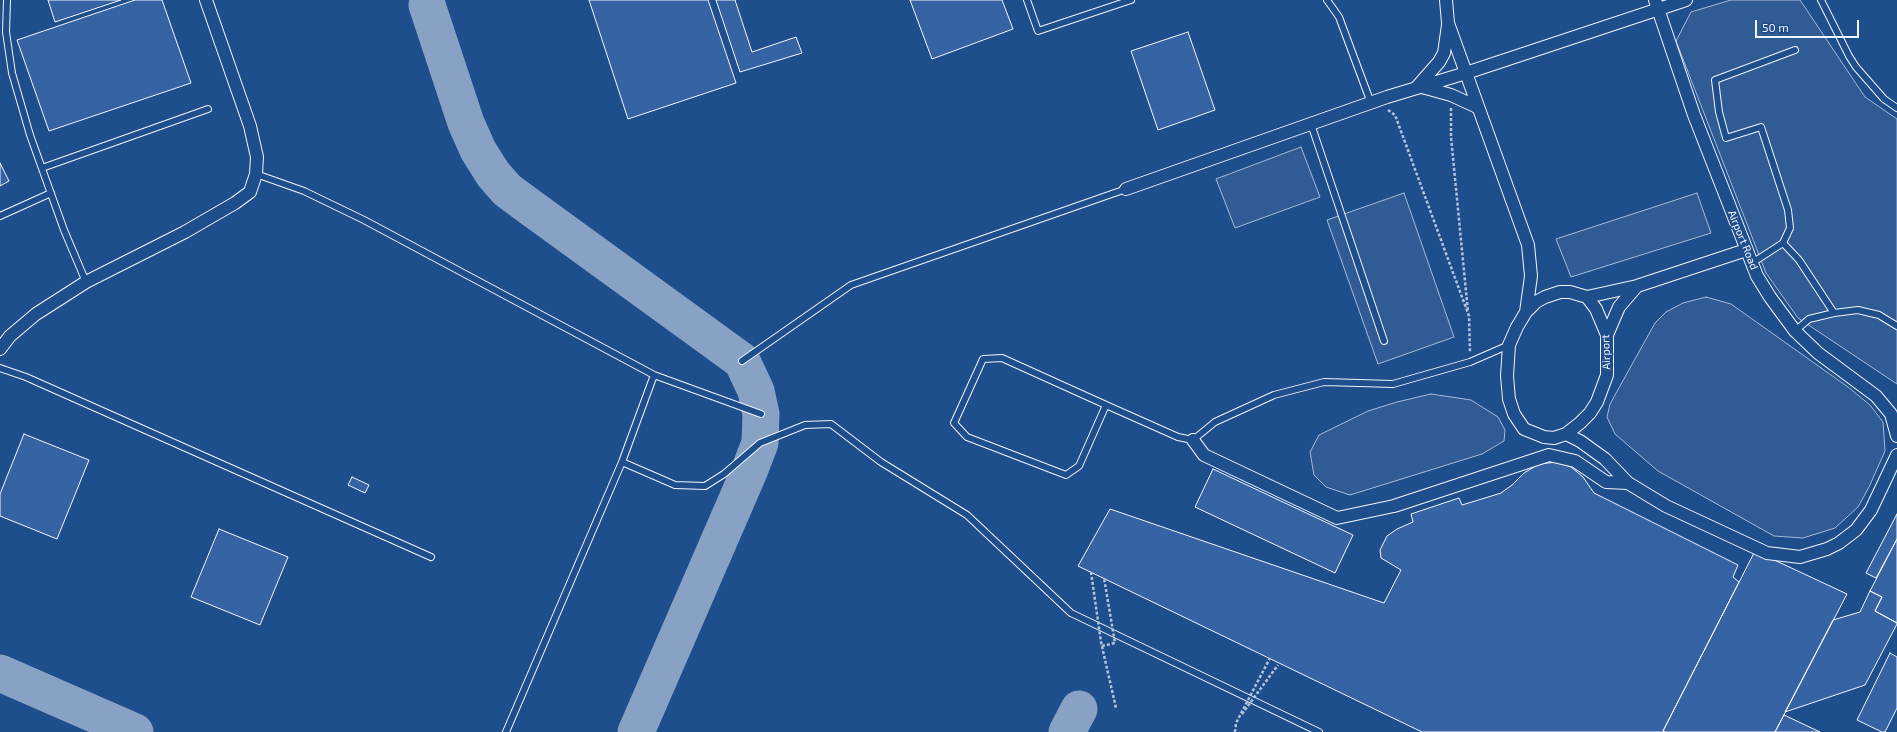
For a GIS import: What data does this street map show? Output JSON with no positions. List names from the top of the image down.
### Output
{
  "streets": {
    "street": ["Airport Road", "Airport"]
  },
  "scale_bar": "50 m"
}
